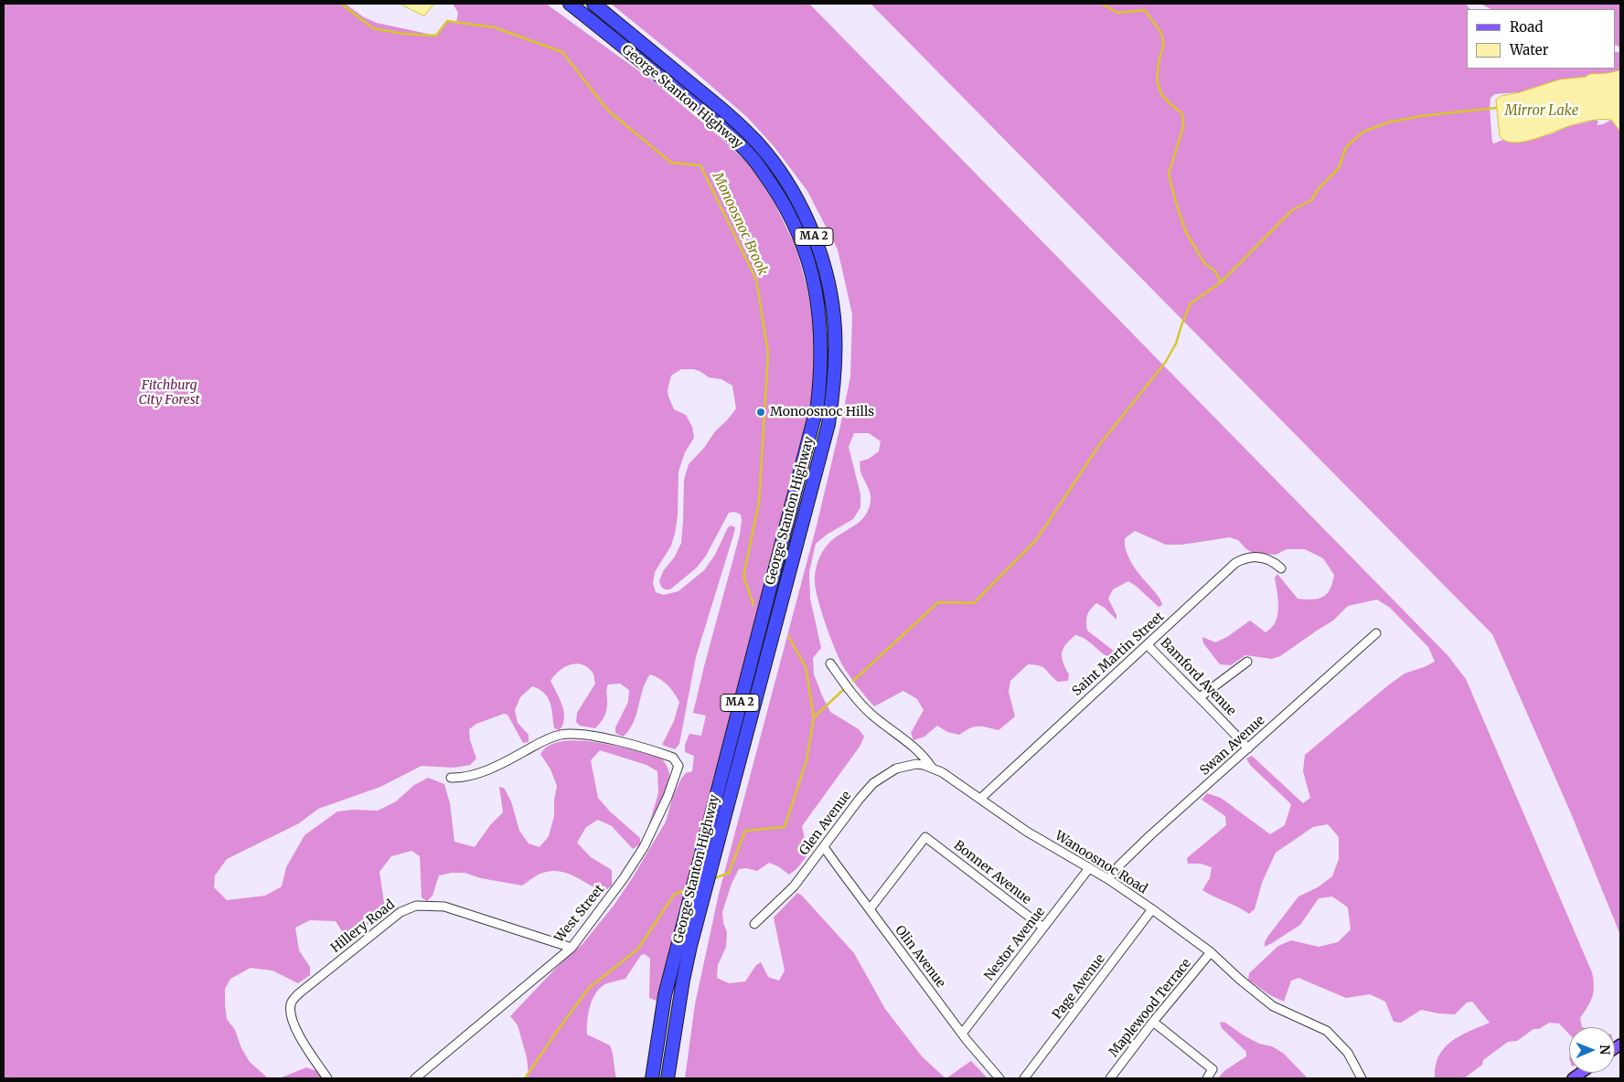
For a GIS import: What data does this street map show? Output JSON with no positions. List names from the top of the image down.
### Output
{
  "streets": {
    "highway": ["George Stanton Highway", "MA 2"],
    "street": [
      "Saint Martin Street",
      "Bamford Avenue",
      "Swan Avenue",
      "Glen Avenue",
      "Wanoosnoc Road",
      "Bonner Avenue",
      "West Street",
      "Hillery Road",
      "Nestor Avenue",
      "Olin Avenue",
      "Page Avenue",
      "Maplewood Terrace"
    ]
  },
  "crossings": [
    ["Saint Martin Street", "Bamford Avenue"],
    ["Saint Martin Street", "Wanoosnoc Road"],
    ["Bamford Avenue", "Swan Avenue"],
    ["Swan Avenue", "Wanoosnoc Road"],
    ["Glen Avenue", "Wanoosnoc Road"],
    ["Glen Avenue", "Olin Avenue"],
    ["Wanoosnoc Road", "Nestor Avenue"],
    ["Wanoosnoc Road", "Page Avenue"],
    ["Wanoosnoc Road", "Maplewood Terrace"],
    ["Bonner Avenue", "Nestor Avenue"],
    ["Bonner Avenue", "Olin Avenue"],
    ["West Street", "Hillery Road"],
    ["Nestor Avenue", "Olin Avenue"]
  ],
  "water": ["Mirror Lake", "Monoosnoc Brook"],
  "parks": ["Fitchburg City Forest"],
  "places": ["Monoosnoc Hills"],
  "legend": ["Road", "Water"],
  "north": "right"
}
